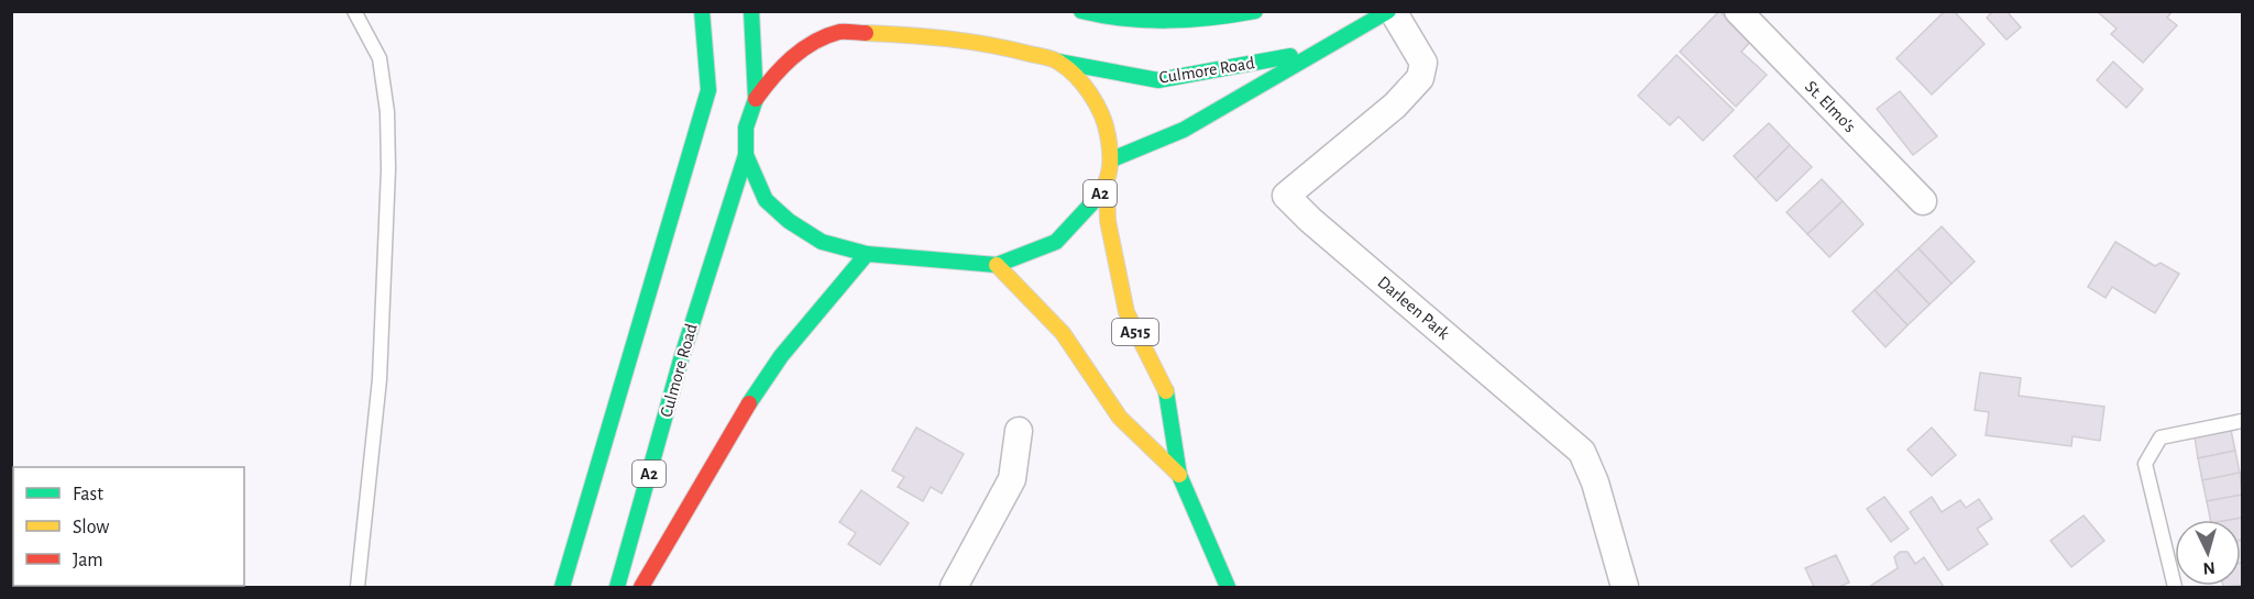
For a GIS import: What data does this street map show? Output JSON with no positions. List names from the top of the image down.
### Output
{
  "streets": {
    "main road": ["Culmore Road", "A2", "A515"],
    "street": ["St. Elmo's", "Darleen Park"]
  },
  "crossings": [
    ["Culmore Road", "A2"],
    ["Culmore Road", "Darleen Park"],
    ["A2", "A515"]
  ],
  "legend": ["Fast", "Slow", "Jam"],
  "north": "bottom"
}
